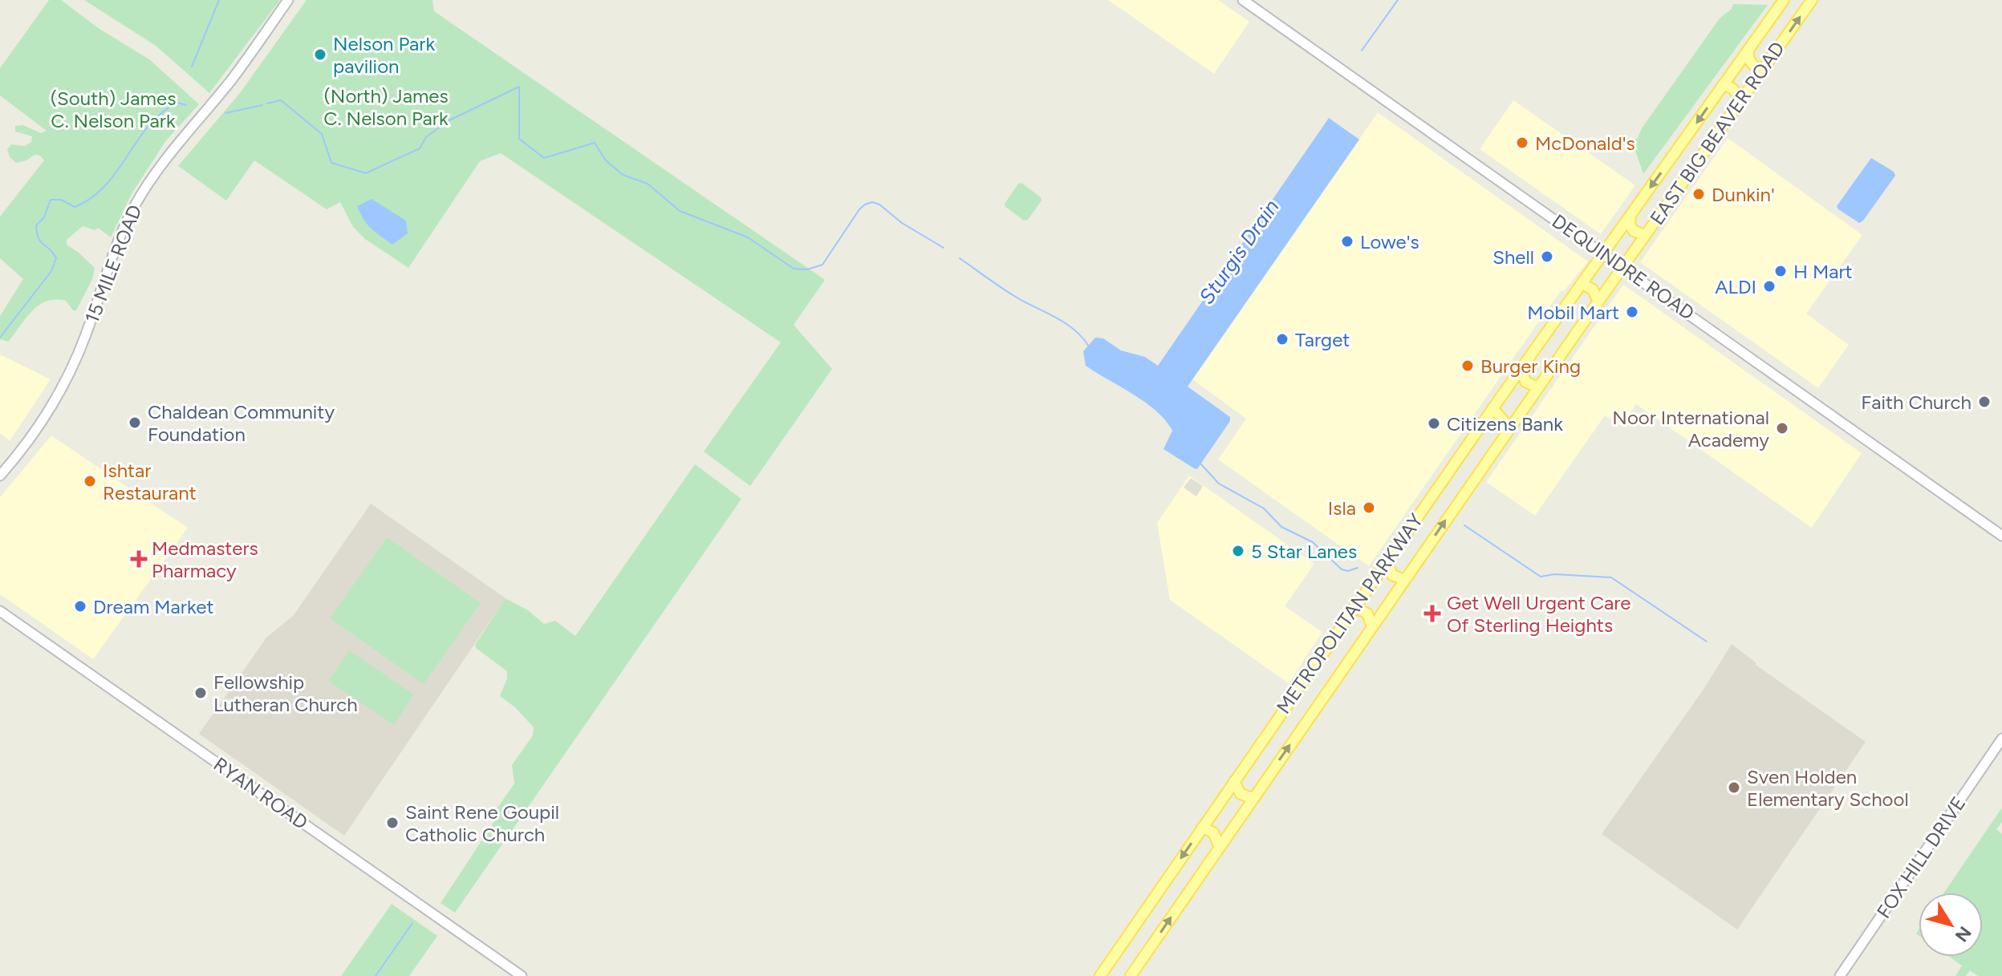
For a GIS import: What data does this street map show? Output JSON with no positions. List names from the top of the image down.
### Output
{
  "streets": {
    "main road": [
      "EAST BIG BEAVER ROAD",
      "15 MILE ROAD",
      "DEQUINDRE ROAD",
      "METROPOLITAN PARKWAY",
      "RYAN ROAD",
      "FOX HILL DRIVE"
    ]
  },
  "crossings": [
    ["EAST BIG BEAVER ROAD", "DEQUINDRE ROAD"],
    ["EAST BIG BEAVER ROAD", "METROPOLITAN PARKWAY"],
    ["DEQUINDRE ROAD", "METROPOLITAN PARKWAY"]
  ],
  "water": ["Sturgis Drain"],
  "parks": ["(North) James C. Nelson Park", "(South) James C. Nelson Park"],
  "places": {
    "other": [
      "Nelson Park pavilion",
      "McDonald's",
      "Dunkin'",
      "Lowe's",
      "Shell",
      "H Mart",
      "ALDI",
      "Mobil Mart",
      "Target",
      "Burger King",
      "Faith Church",
      "Chaldean Community Foundation",
      "Citizens Bank",
      "Noor International Academy",
      "Ishtar Restaurant",
      "Isla",
      "5 Star Lanes",
      "Dream Market",
      "Fellowship Lutheran Church",
      "Sven Holden Elementary School",
      "Saint Rene Goupil Catholic Church"
    ],
    "health": ["Medmasters Pharmacy", "Get Well Urgent Care Of Sterling Heights"]
  },
  "north": "bottom right"
}
